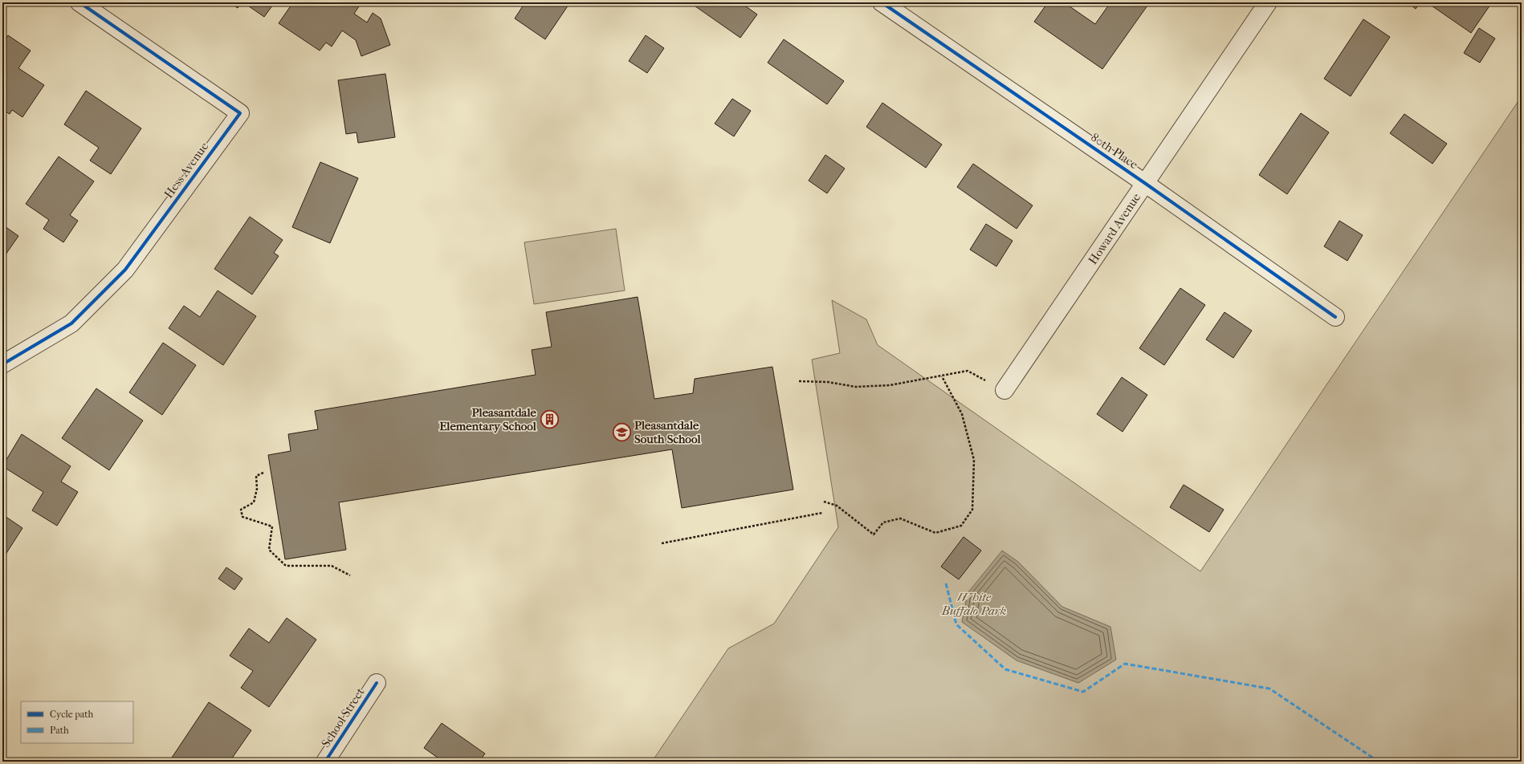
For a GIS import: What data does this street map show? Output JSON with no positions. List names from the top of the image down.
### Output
{
  "streets": {
    "street": [
      "80th Place",
      "Hess Avenue",
      "Howard Avenue",
      "School Street"
    ]
  },
  "crossings": [
    ["80th Place", "Howard Avenue"]
  ],
  "parks": ["White Buffalo Park"],
  "places": {
    "building": ["Pleasantdale Elementary School"],
    "school or university": ["Pleasantdale South School"]
  },
  "legend": ["Cycle path", "Path"]
}
